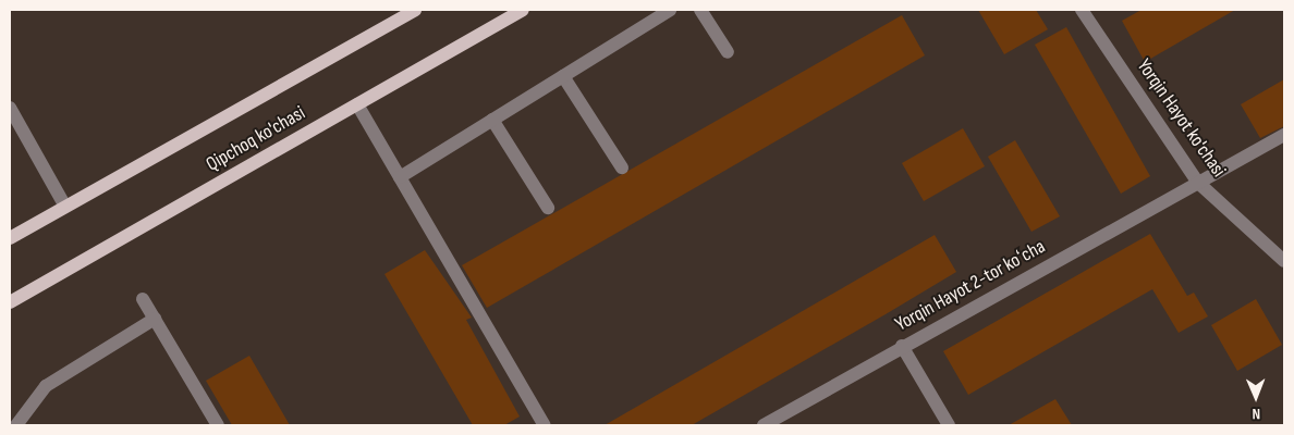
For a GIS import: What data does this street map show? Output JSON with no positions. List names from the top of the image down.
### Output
{
  "streets": {
    "main road": ["Qipchoq ko'chasi"],
    "street": ["Yorqin Hayot ko'chasi", "Yorqin Hayot 2-tor koʻcha"]
  },
  "crossings": [
    ["Yorqin Hayot ko'chasi", "Yorqin Hayot 2-tor koʻcha"]
  ],
  "north": "bottom"
}
